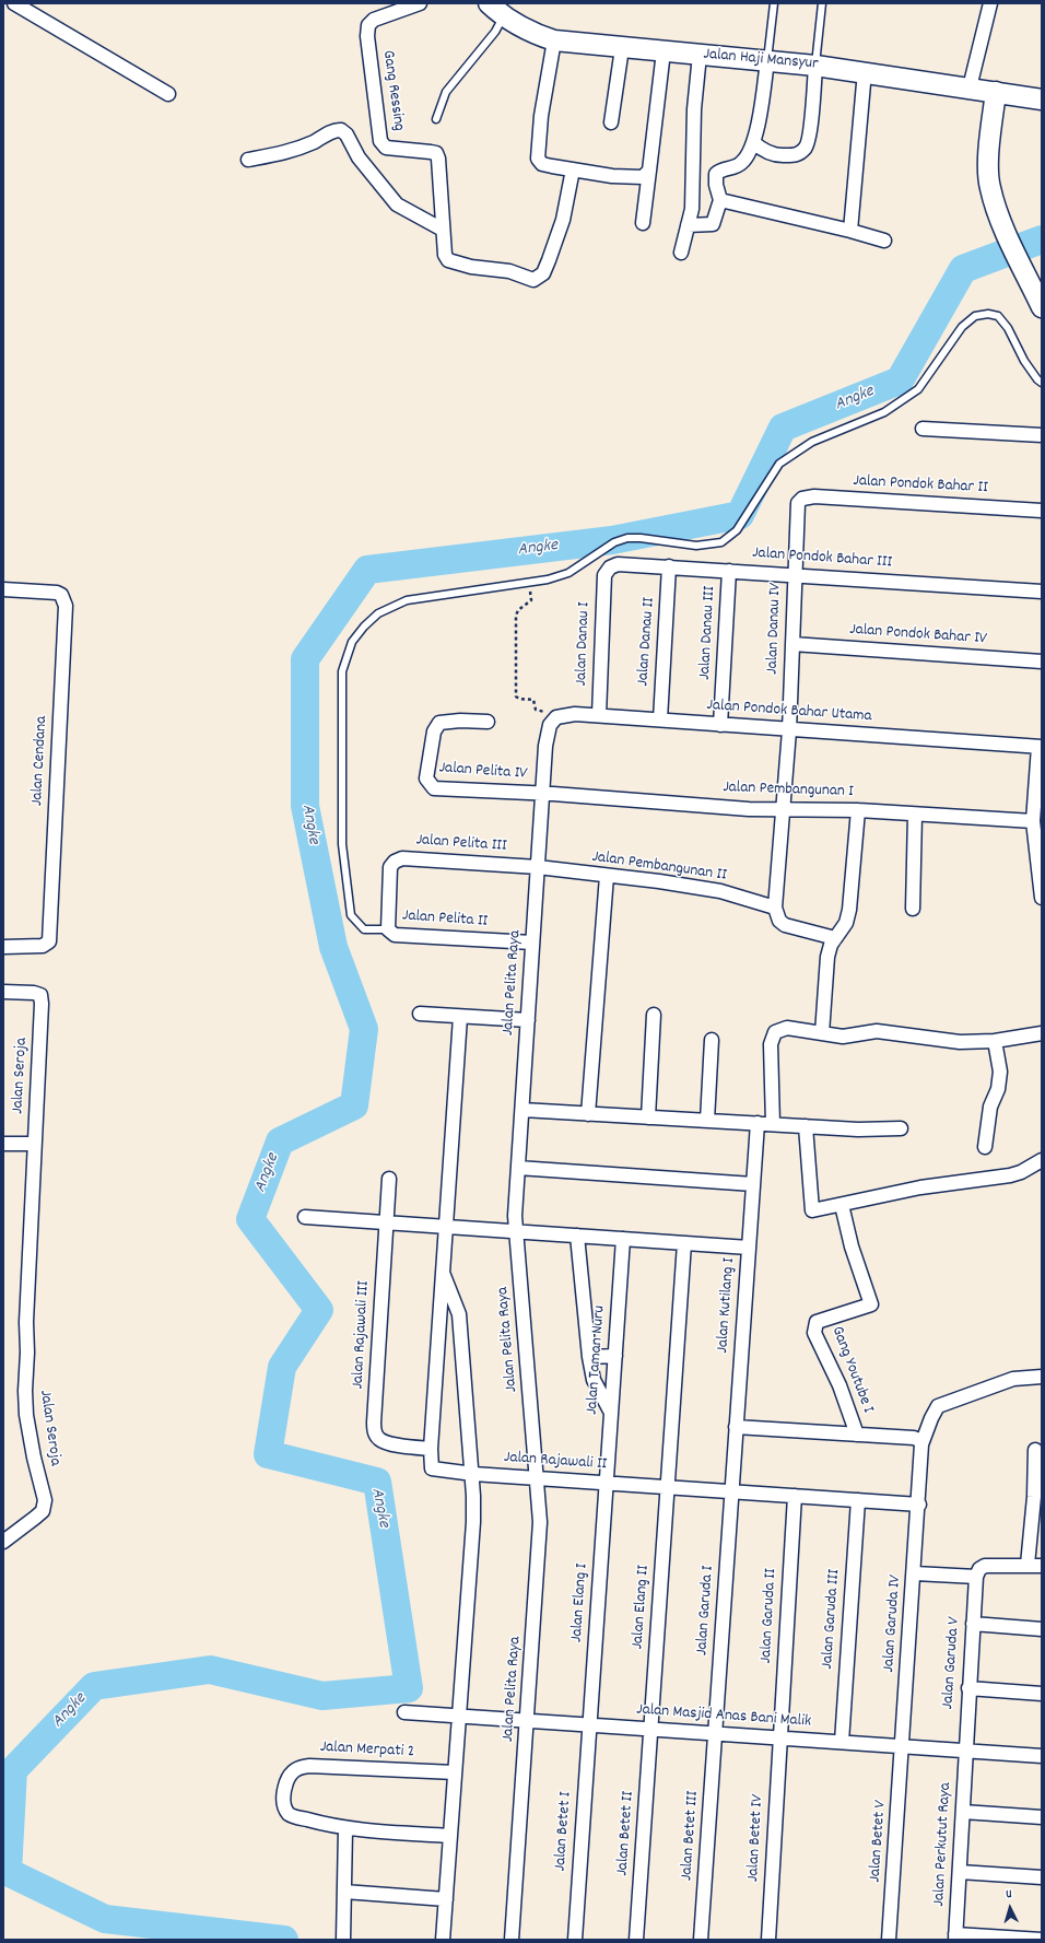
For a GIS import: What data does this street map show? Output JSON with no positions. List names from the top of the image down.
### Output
{
  "streets": {
    "main road": ["Jalan Haji Mansyur"],
    "street": [
      "Gang Ressing",
      "Jalan Pondok Bahar II",
      "Jalan Pondok Bahar III",
      "Jalan Danau IV",
      "Jalan Danau III",
      "Jalan Pondok Bahar IV",
      "Jalan Danau II",
      "Jalan Danau I",
      "Jalan Pondok Bahar Utama",
      "Jalan Cendana",
      "Jalan Pelita IV",
      "Jalan Pembangunan I",
      "Jalan Pelita III",
      "Jalan Pembangunan II",
      "Jalan Pelita II",
      "Jalan Pelita Raya",
      "Jalan Seroja",
      "Jalan Kutilang I",
      "Jalan Rajawali III",
      "Jalan Taman Nuru",
      "Gang Youtube I",
      "Jalan Rajawali II",
      "Jalan Elang I",
      "Jalan Elang II",
      "Jalan Garuda I",
      "Jalan Garuda II",
      "Jalan Garuda III",
      "Jalan Garuda IV",
      "Jalan Garuda V",
      "Jalan Masjid Anas Bani Malik",
      "Jalan Merpati 2",
      "Jalan Betet I",
      "Jalan Betet II",
      "Jalan Betet III",
      "Jalan Betet IV",
      "Jalan Betet V",
      "Jalan Perkutut Raya"
    ]
  },
  "crossings": [
    ["Jalan Pondok Bahar II", "Jalan Danau IV"],
    ["Jalan Pondok Bahar III", "Jalan Danau IV"],
    ["Jalan Pondok Bahar III", "Jalan Danau III"],
    ["Jalan Pondok Bahar III", "Jalan Danau II"],
    ["Jalan Pondok Bahar III", "Jalan Danau I"],
    ["Jalan Danau IV", "Jalan Pondok Bahar IV"],
    ["Jalan Danau IV", "Jalan Pondok Bahar Utama"],
    ["Jalan Danau IV", "Jalan Pembangunan I"],
    ["Jalan Danau IV", "Jalan Pembangunan II"],
    ["Jalan Danau III", "Jalan Pondok Bahar Utama"],
    ["Jalan Danau II", "Jalan Pondok Bahar Utama"],
    ["Jalan Danau I", "Jalan Pondok Bahar Utama"],
    ["Jalan Pondok Bahar Utama", "Jalan Pelita Raya"],
    ["Jalan Pelita IV", "Jalan Pembangunan I"],
    ["Jalan Pelita IV", "Jalan Pelita Raya"],
    ["Jalan Pembangunan I", "Jalan Pelita Raya"],
    ["Jalan Pelita III", "Jalan Pembangunan II"],
    ["Jalan Pelita III", "Jalan Pelita II"],
    ["Jalan Pelita III", "Jalan Pelita Raya"],
    ["Jalan Pembangunan II", "Jalan Pelita Raya"],
    ["Jalan Pelita II", "Jalan Pelita Raya"],
    ["Jalan Pelita Raya", "Jalan Rajawali II"],
    ["Jalan Pelita Raya", "Jalan Masjid Anas Bani Malik"],
    ["Jalan Kutilang I", "Jalan Rajawali II"],
    ["Jalan Kutilang I", "Jalan Garuda I"],
    ["Jalan Rajawali III", "Jalan Rajawali II"],
    ["Jalan Taman Nuru", "Jalan Rajawali II"],
    ["Jalan Taman Nuru", "Jalan Elang I"],
    ["Jalan Rajawali II", "Jalan Elang I"],
    ["Jalan Rajawali II", "Jalan Elang II"],
    ["Jalan Rajawali II", "Jalan Garuda I"],
    ["Jalan Rajawali II", "Jalan Garuda II"],
    ["Jalan Rajawali II", "Jalan Garuda III"],
    ["Jalan Rajawali II", "Jalan Garuda IV"],
    ["Jalan Elang I", "Jalan Masjid Anas Bani Malik"],
    ["Jalan Elang I", "Jalan Betet I"],
    ["Jalan Elang II", "Jalan Masjid Anas Bani Malik"],
    ["Jalan Elang II", "Jalan Betet II"],
    ["Jalan Garuda I", "Jalan Masjid Anas Bani Malik"],
    ["Jalan Garuda I", "Jalan Betet III"],
    ["Jalan Garuda II", "Jalan Masjid Anas Bani Malik"],
    ["Jalan Garuda II", "Jalan Betet IV"],
    ["Jalan Garuda III", "Jalan Masjid Anas Bani Malik"],
    ["Jalan Garuda IV", "Jalan Masjid Anas Bani Malik"],
    ["Jalan Garuda IV", "Jalan Betet V"],
    ["Jalan Garuda V", "Jalan Masjid Anas Bani Malik"],
    ["Jalan Garuda V", "Jalan Perkutut Raya"],
    ["Jalan Masjid Anas Bani Malik", "Jalan Betet I"],
    ["Jalan Masjid Anas Bani Malik", "Jalan Betet II"],
    ["Jalan Masjid Anas Bani Malik", "Jalan Betet III"],
    ["Jalan Masjid Anas Bani Malik", "Jalan Betet IV"],
    ["Jalan Masjid Anas Bani Malik", "Jalan Betet V"],
    ["Jalan Masjid Anas Bani Malik", "Jalan Perkutut Raya"]
  ],
  "water": ["Angke"],
  "north": "top"
}
